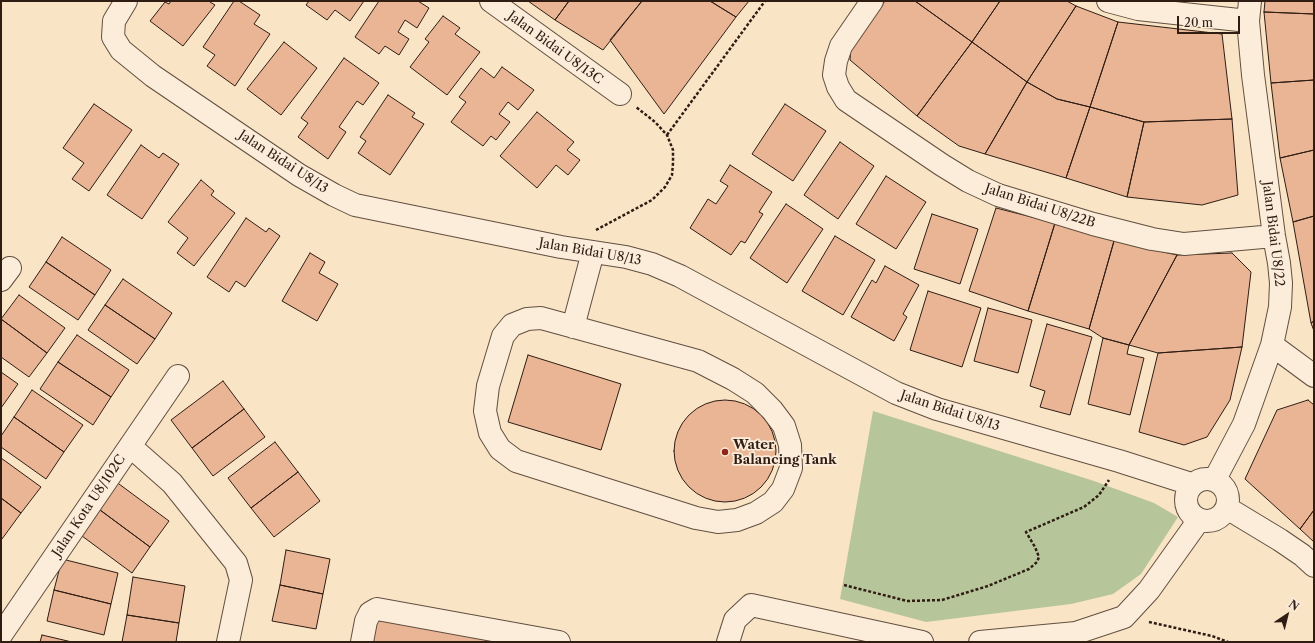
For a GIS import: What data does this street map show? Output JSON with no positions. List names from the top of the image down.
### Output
{
  "streets": {
    "street": [
      "Jalan Bidai U8/13C",
      "Jalan Bidai U8/13",
      "Jalan Bidai U8/22B",
      "Jalan Bidai U8/22",
      "Jalan Kota U8/102C"
    ]
  },
  "crossings": [
    ["Jalan Bidai U8/13", "Jalan Bidai U8/22"],
    ["Jalan Bidai U8/22B", "Jalan Bidai U8/22"]
  ],
  "places": ["Water Balancing Tank"],
  "scale_bar": "20 m",
  "north": "top right"
}
